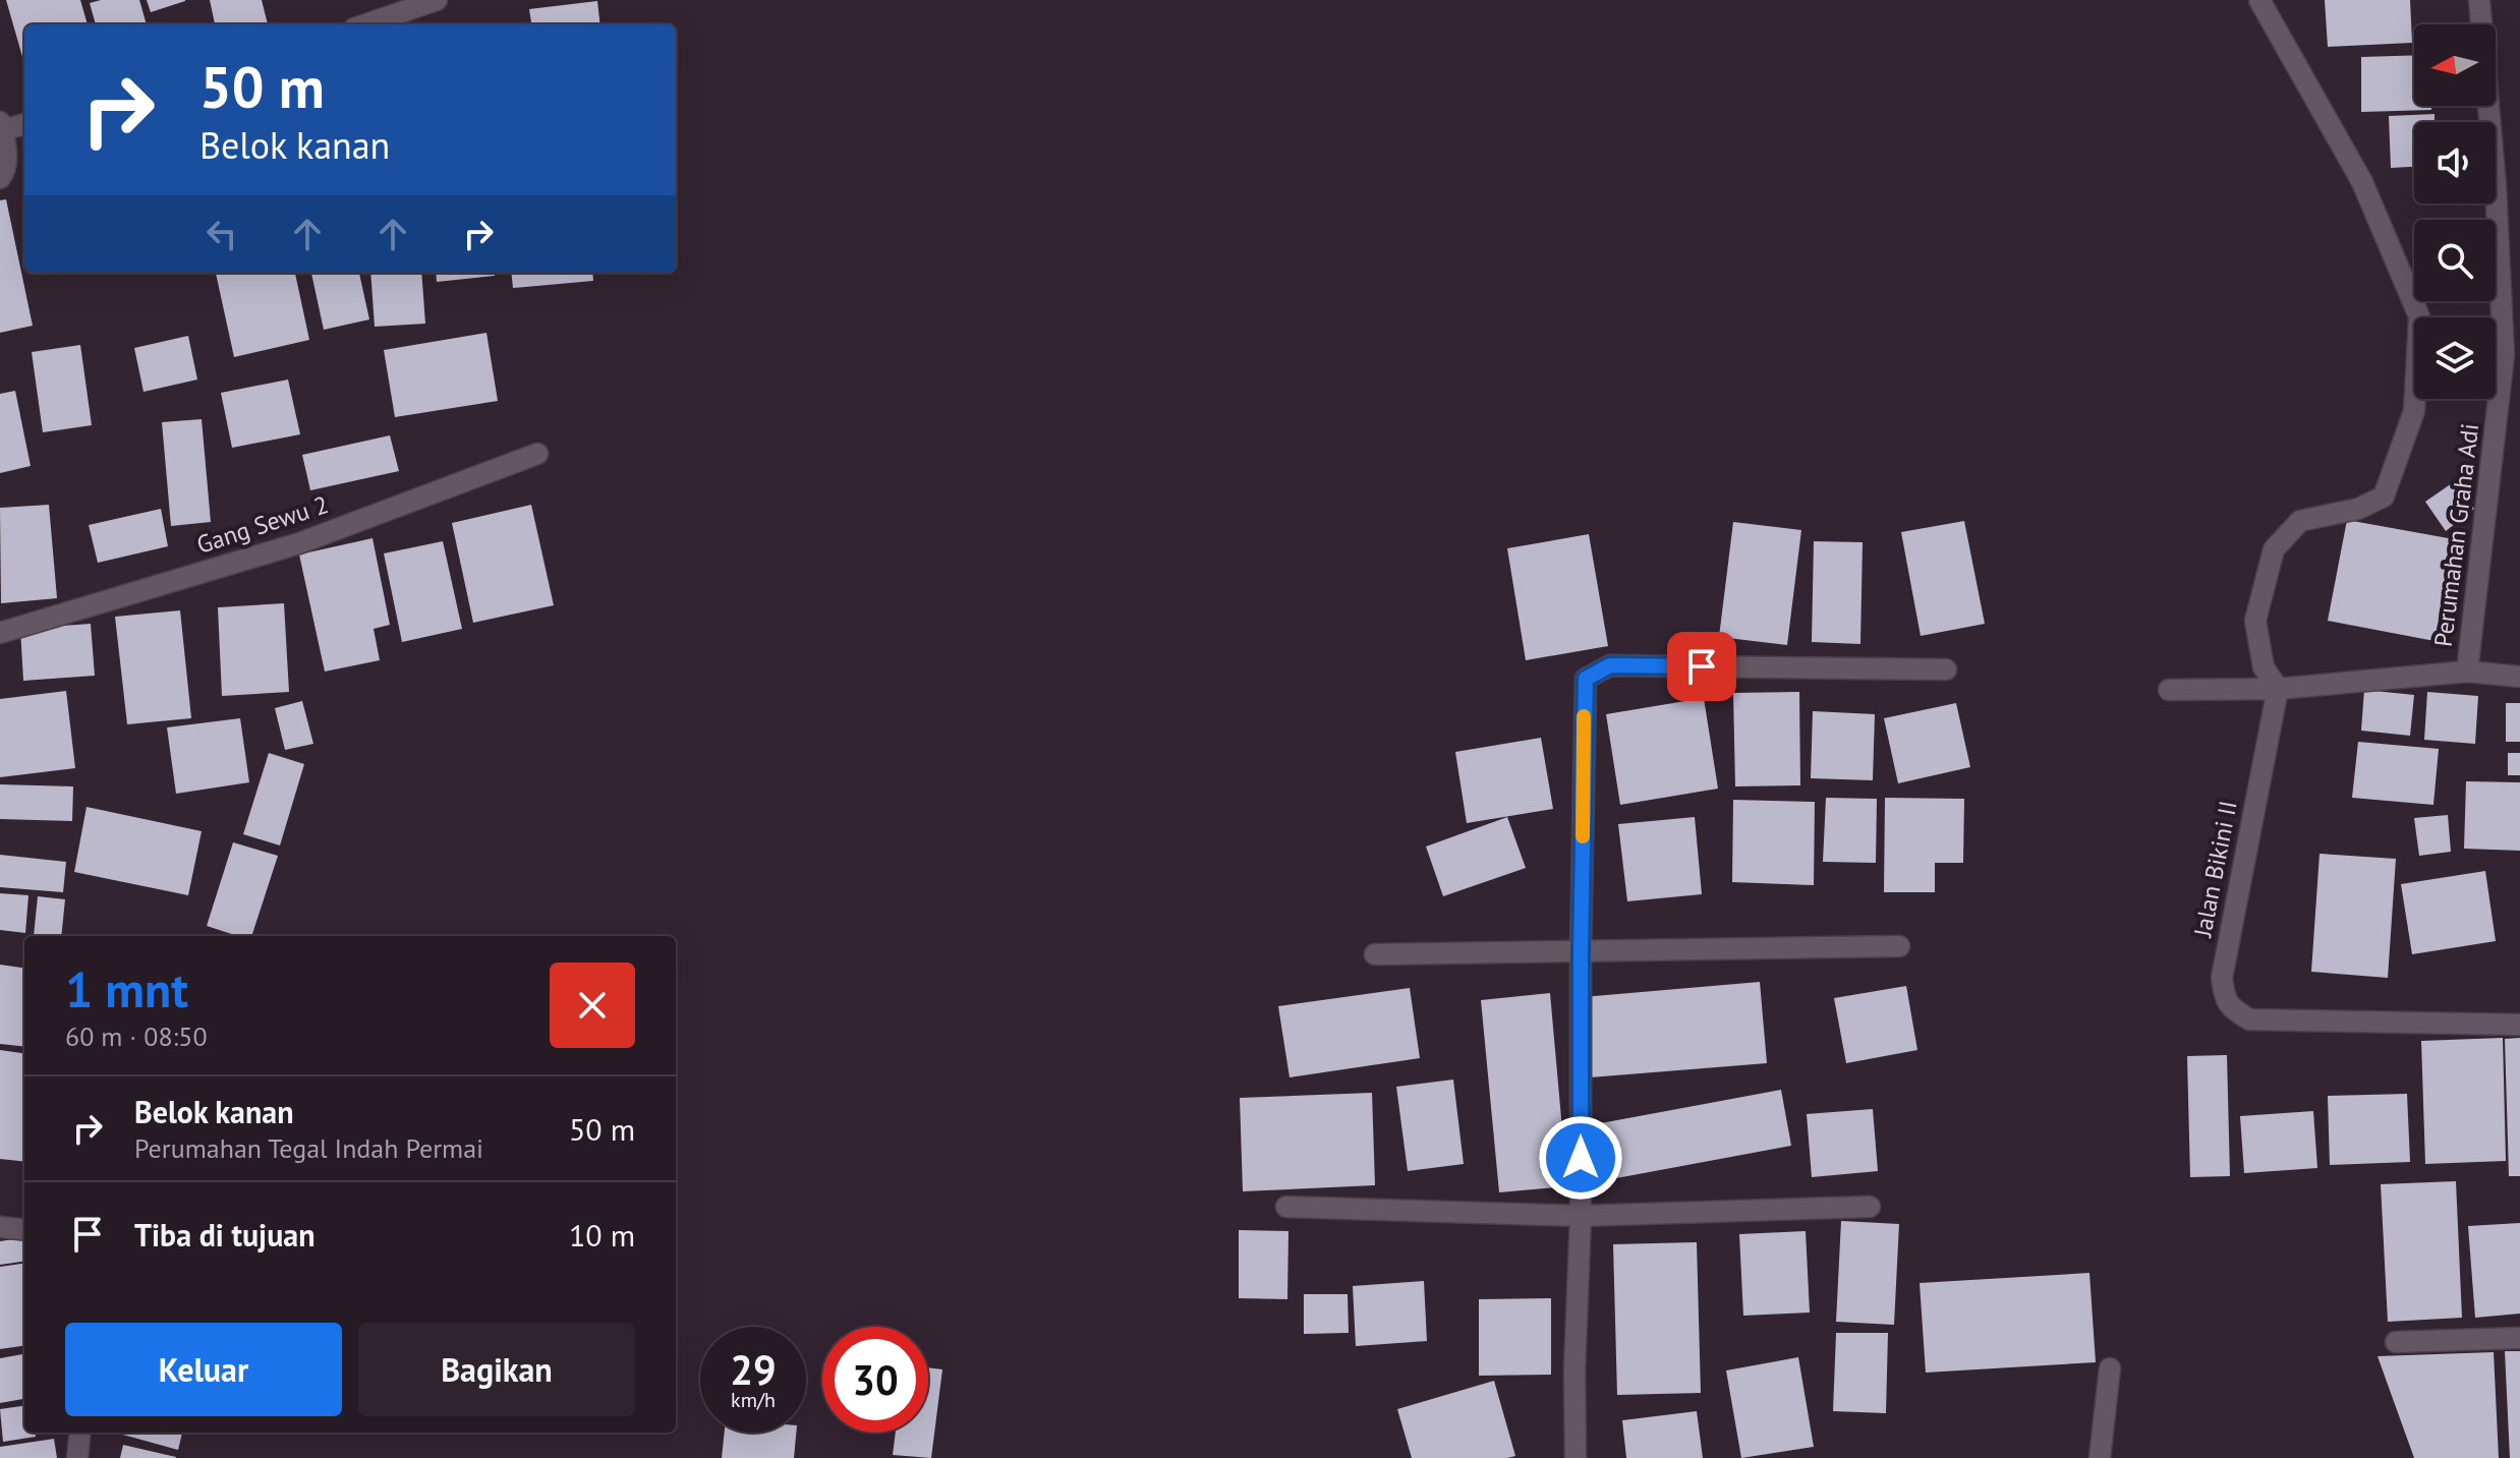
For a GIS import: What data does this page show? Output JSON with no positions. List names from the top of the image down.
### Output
{
  "streets": {
    "street": ["Gang Sewu 2", "Perumahan Graha Adi", "Jalan Bikini II"]
  },
  "north": "left",
  "page": {
    "turn": ["50 m", "Belok kanan"],
    "heading": ["1 mnt", "60 m · 08:50"],
    "list": [
      {
        "name": "Belok kanan",
        "note": "Perumahan Tegal Indah Permai",
        "value": "50 m"
      },
      {
        "name": "Tiba di tujuan",
        "value": "10 m"
      }
    ],
    "buttons": ["Keluar", "Bagikan"],
    "speed": "29 km/h",
    "limit": "30"
  }
}
